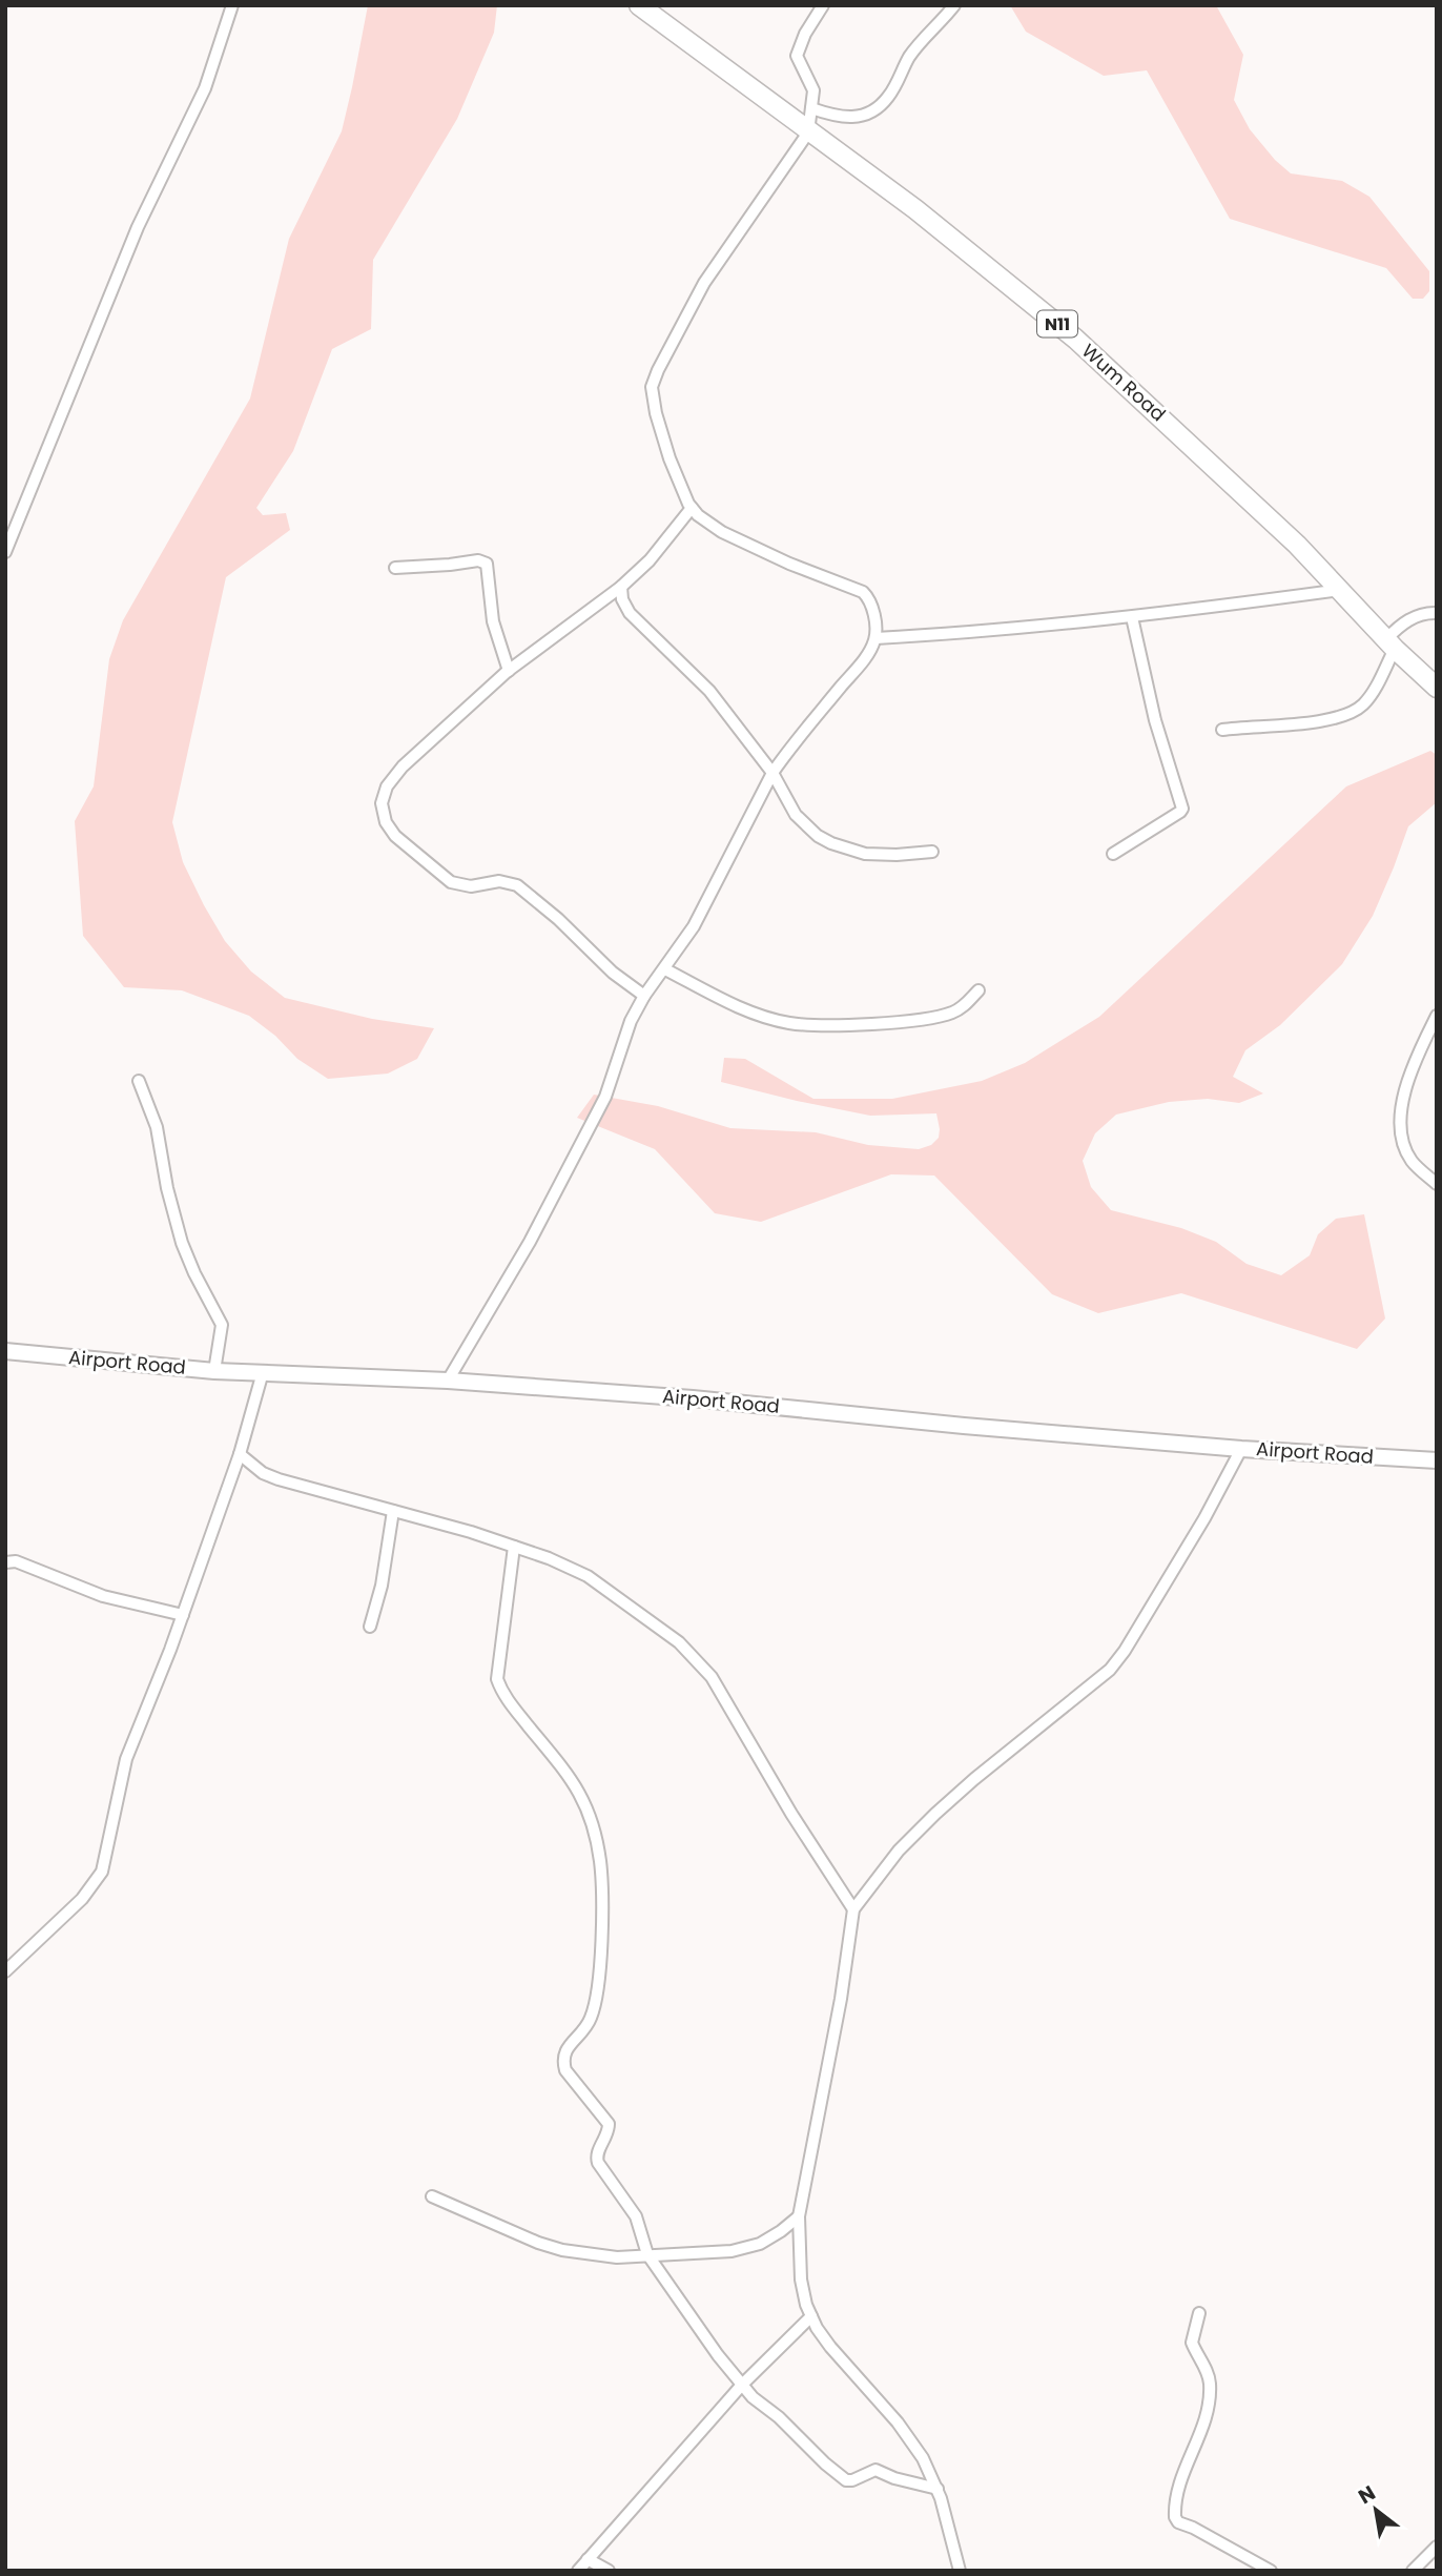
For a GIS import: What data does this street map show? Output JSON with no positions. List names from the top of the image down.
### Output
{
  "streets": {
    "highway": ["N11", "Wum Road"],
    "main road": ["Airport Road"]
  },
  "north": "top left"
}
